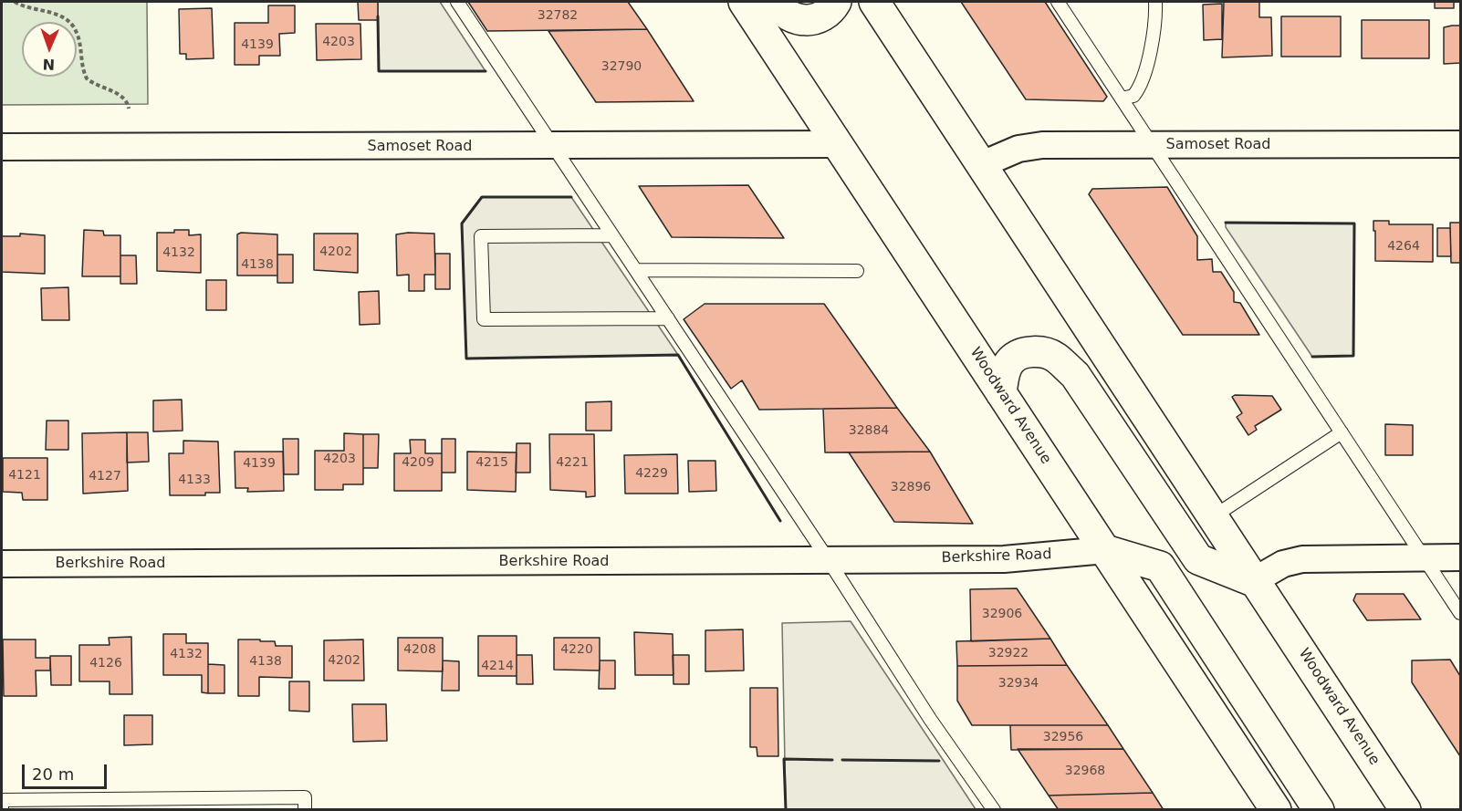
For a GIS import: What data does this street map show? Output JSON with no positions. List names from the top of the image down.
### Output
{
  "streets": {
    "main road": ["Woodward Avenue"],
    "street": ["Samoset Road", "Berkshire Road"]
  },
  "crossings": [
    ["Samoset Road", "Woodward Avenue"],
    ["Woodward Avenue", "Berkshire Road"]
  ],
  "house_numbers": [
    "32782",
    "4203",
    "4139",
    "32790",
    "4264",
    "4202",
    "4132",
    "4138",
    "32884",
    "4203",
    "4209",
    "4215",
    "4221",
    "4139",
    "4229",
    "4121",
    "4127",
    "4133",
    "32896",
    "32906",
    "4208",
    "4220",
    "32922",
    "4132",
    "4202",
    "4138",
    "4126",
    "4214",
    "32934",
    "32956",
    "32968"
  ],
  "scale_bar": "20 m",
  "north": "bottom"
}
